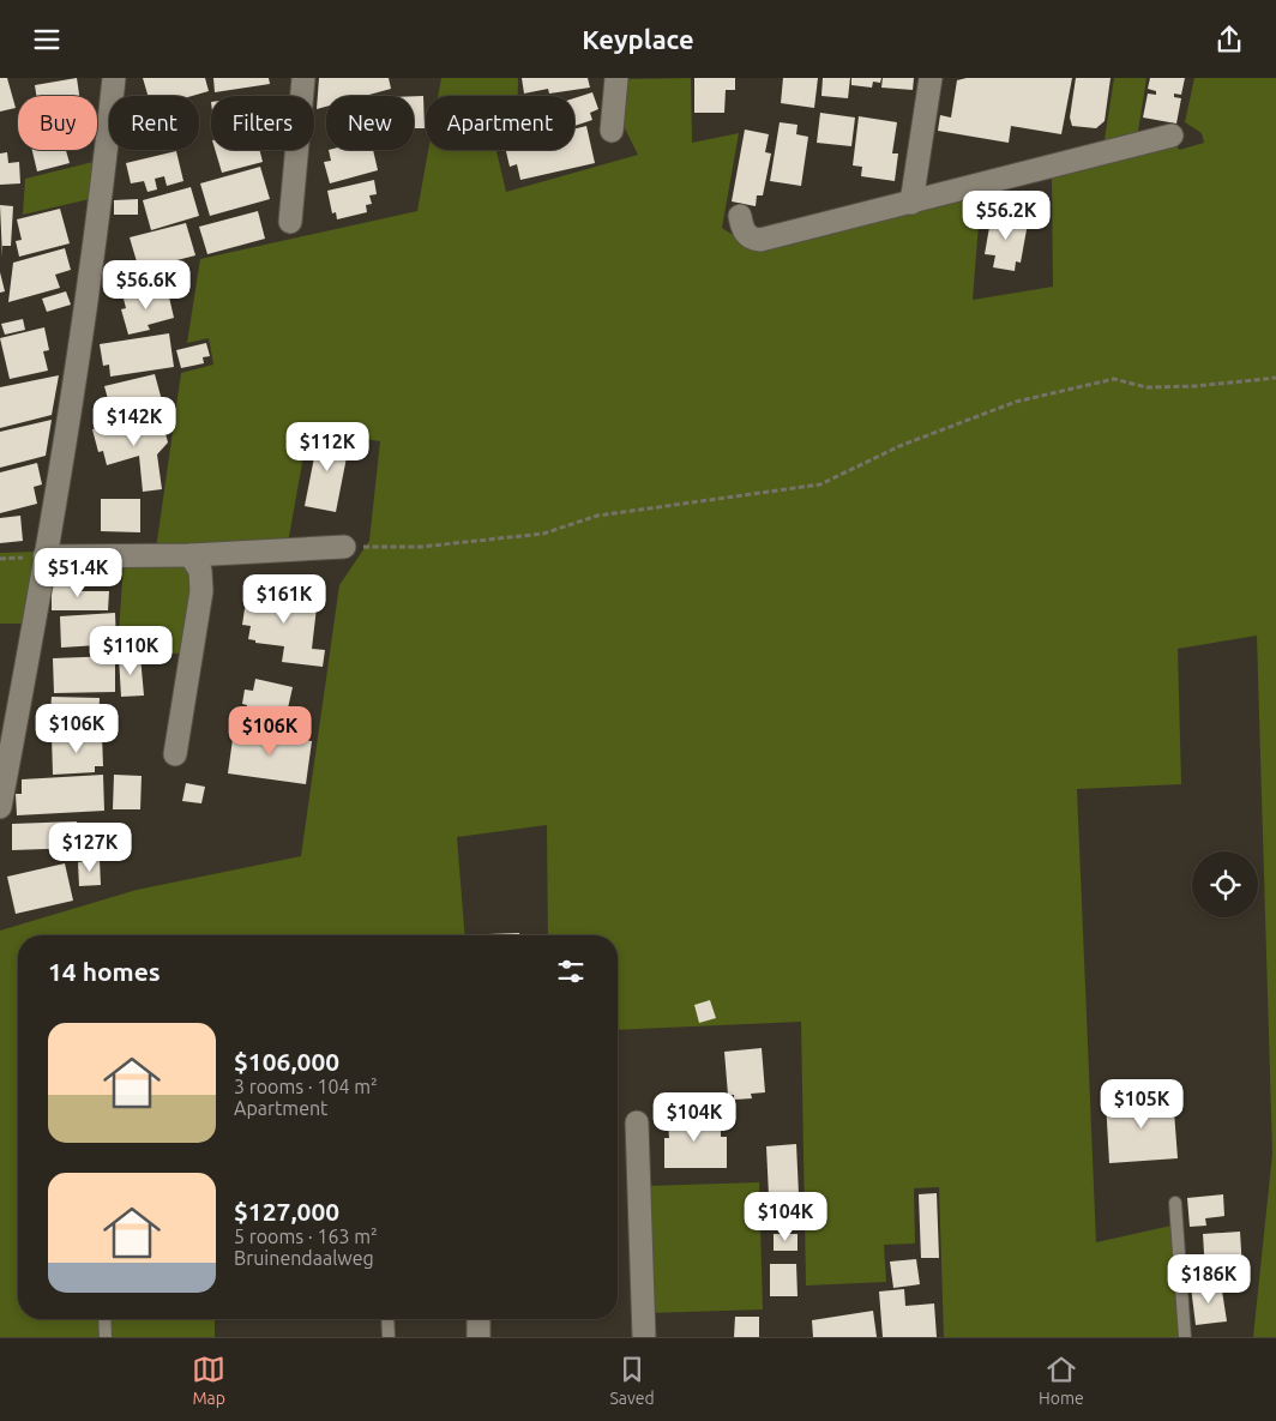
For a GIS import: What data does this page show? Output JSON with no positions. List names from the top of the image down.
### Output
{
  "page": {
    "header": "Keyplace",
    "chip": [
      "Buy",
      "Rent",
      "Filters",
      "New",
      "Apartment"
    ],
    "price": [
      "$56.2K",
      "$56.6K",
      "$142K",
      "$112K",
      "$51.4K",
      "$161K",
      "$110K",
      "$106K",
      "$106K",
      "$127K",
      "$105K",
      "$104K",
      "$104K",
      "$186K"
    ],
    "heading": "14 homes",
    "list": [
      {
        "name": "$106,000",
        "note": "3 rooms · 104 m² · Apartment"
      },
      {
        "name": "$127,000",
        "note": "5 rooms · 163 m² · Bruinendaalweg"
      }
    ],
    "tabs": ["Map", "Saved", "Home"]
  }
}
